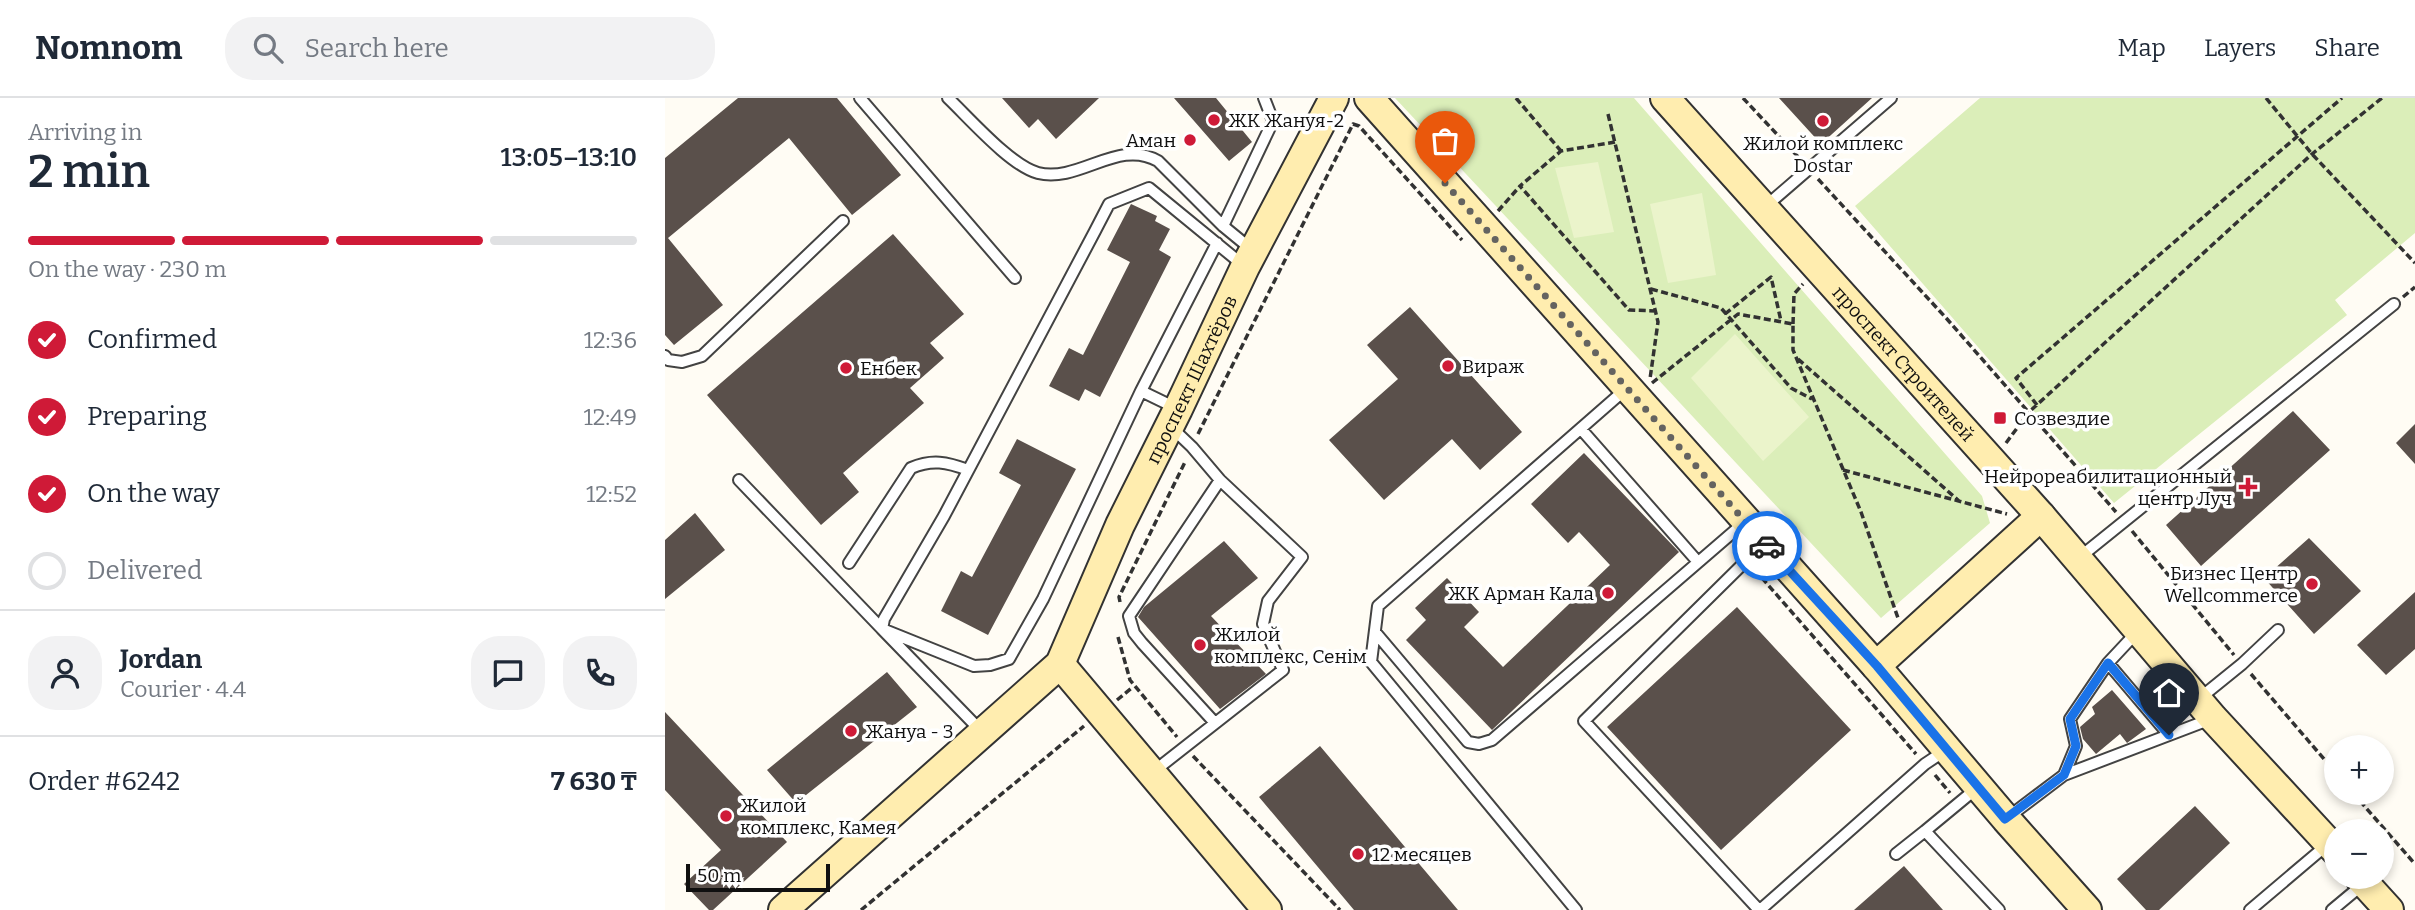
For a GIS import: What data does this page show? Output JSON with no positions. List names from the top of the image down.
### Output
{
  "streets": {
    "main road": ["проспект Строителей", "проспект Шахтёров"]
  },
  "places": {
    "other": [
      "ЖК Жануя-2",
      "Жилой комплекс Dostar",
      "Аман",
      "Вираж",
      "Енбек",
      "Бизнес Центр Wellcommerce",
      "ЖК Арман Кала",
      "Жилой комплекс, Сенiм",
      "Жануа - 3",
      "Жилой комплекс, Камея",
      "12 месяцев"
    ],
    "transit": ["Созвездие"],
    "health": ["Нейрореабилитационный центр Луч"]
  },
  "scale_bar": "50 m",
  "page": {
    "header": "Nomnom",
    "search": "Search here",
    "nav": ["Map", "Layers", "Share"],
    "heading": ["2 min", "Arriving in", "13:05–13:10"],
    "panel": [
      "Jordan",
      "Courier · 4.4",
      "Order #6242",
      "7 630 ₸"
    ],
    "bar": "On the way · 230 m",
    "list": [
      ["Confirmed", "12:36"],
      ["Preparing", "12:49"],
      ["On the way", "12:52"],
      "Delivered"
    ],
    "map_buttons": ["+", "−"],
    "scale": "50 m"
  }
}
